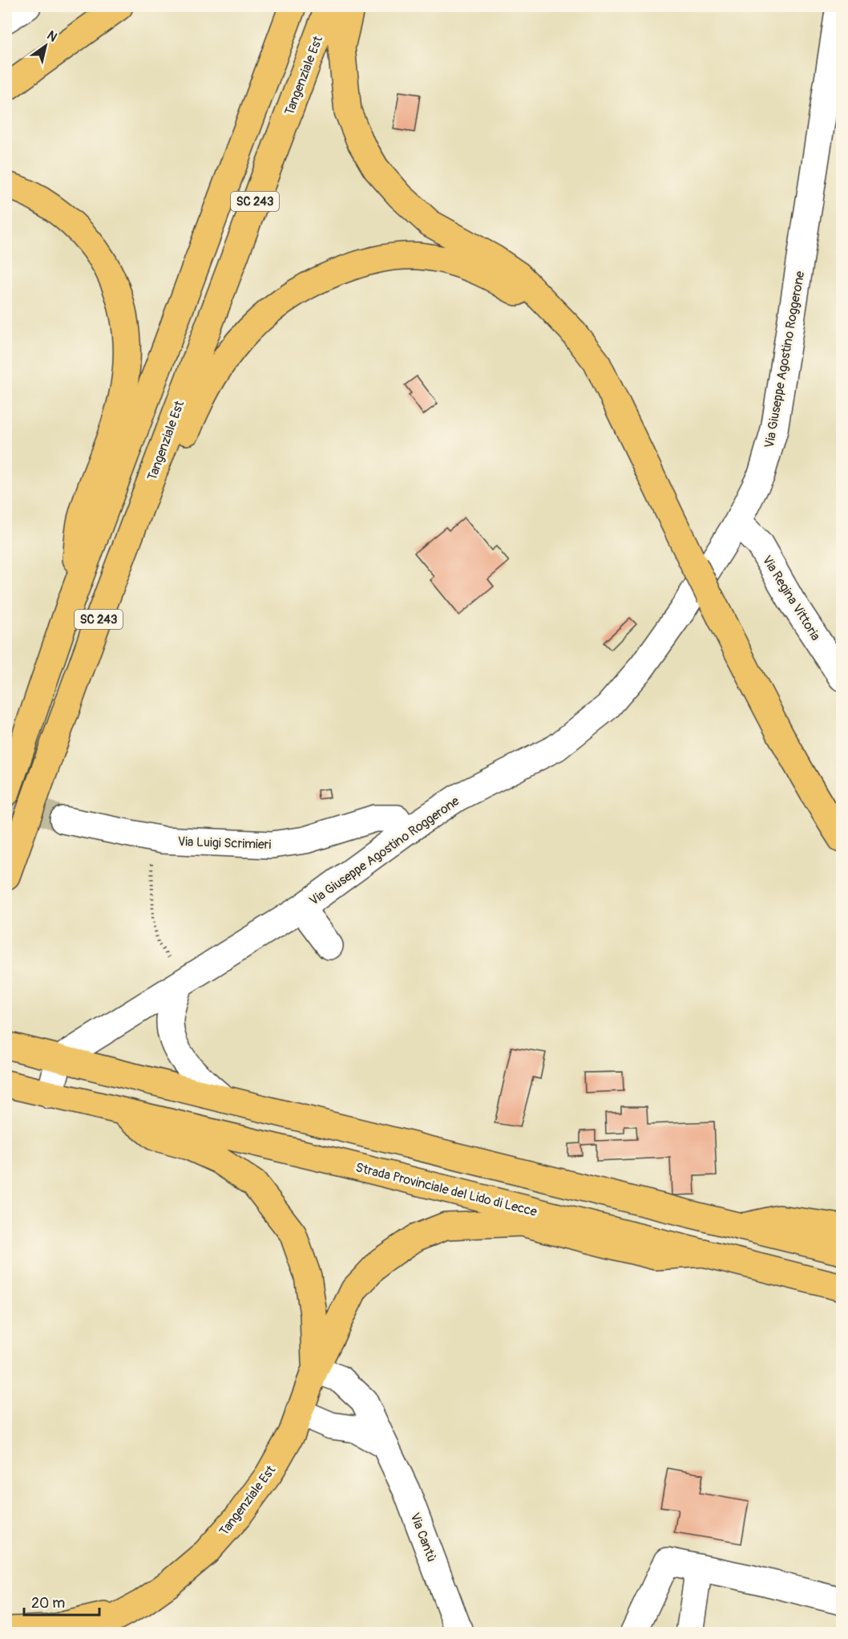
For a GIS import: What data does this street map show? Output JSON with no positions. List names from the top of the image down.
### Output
{
  "streets": {
    "main road": ["Tangenziale Est", "SC 243", "Strada Provinciale del Lido di Lecce"],
    "street": [
      "Via Giuseppe Agostino Roggerone",
      "Via Regina Vittoria",
      "Via Luigi Scrimieri",
      "Via Cantù"
    ]
  },
  "crossings": [
    ["Tangenziale Est", "Via Cantù"],
    ["Via Giuseppe Agostino Roggerone", "Via Regina Vittoria"],
    ["Via Giuseppe Agostino Roggerone", "Via Luigi Scrimieri"]
  ],
  "scale_bar": "20 m",
  "north": "top right"
}
